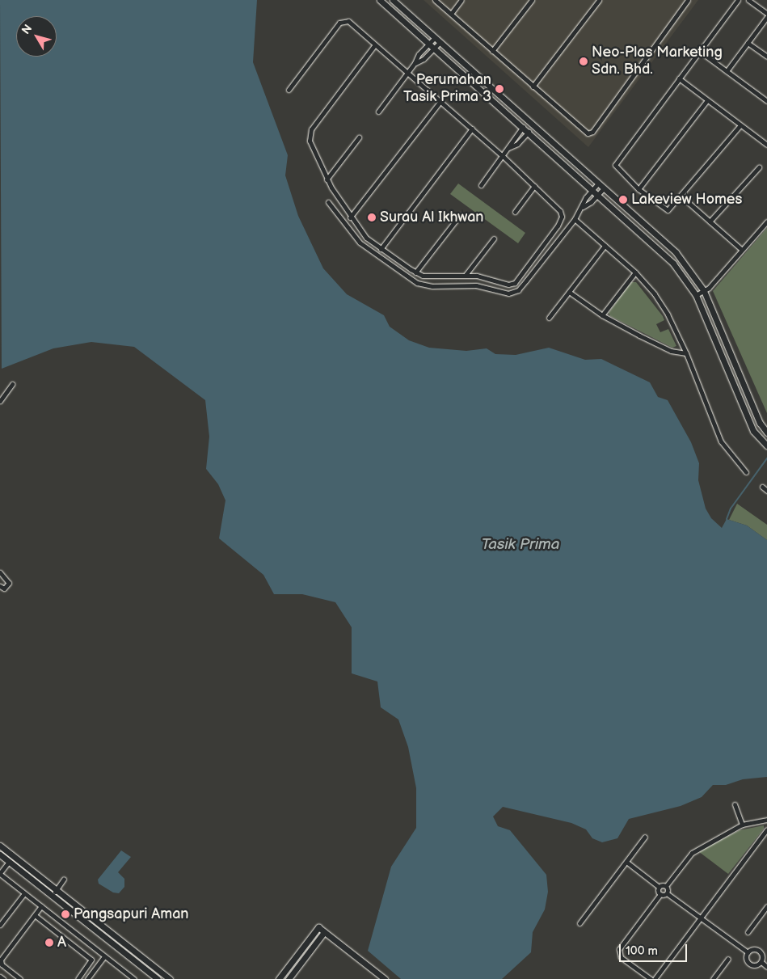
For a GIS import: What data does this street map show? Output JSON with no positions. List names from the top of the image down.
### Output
{
  "water": ["Tasik Prima"],
  "places": [
    "Neo-Plas Marketing Sdn. Bhd.",
    "Perumahan Tasik Prima 3",
    "Lakeview Homes",
    "Surau Al Ikhwan",
    "Pangsapuri Aman",
    "A"
  ],
  "scale_bar": "100 m",
  "north": "top left"
}
